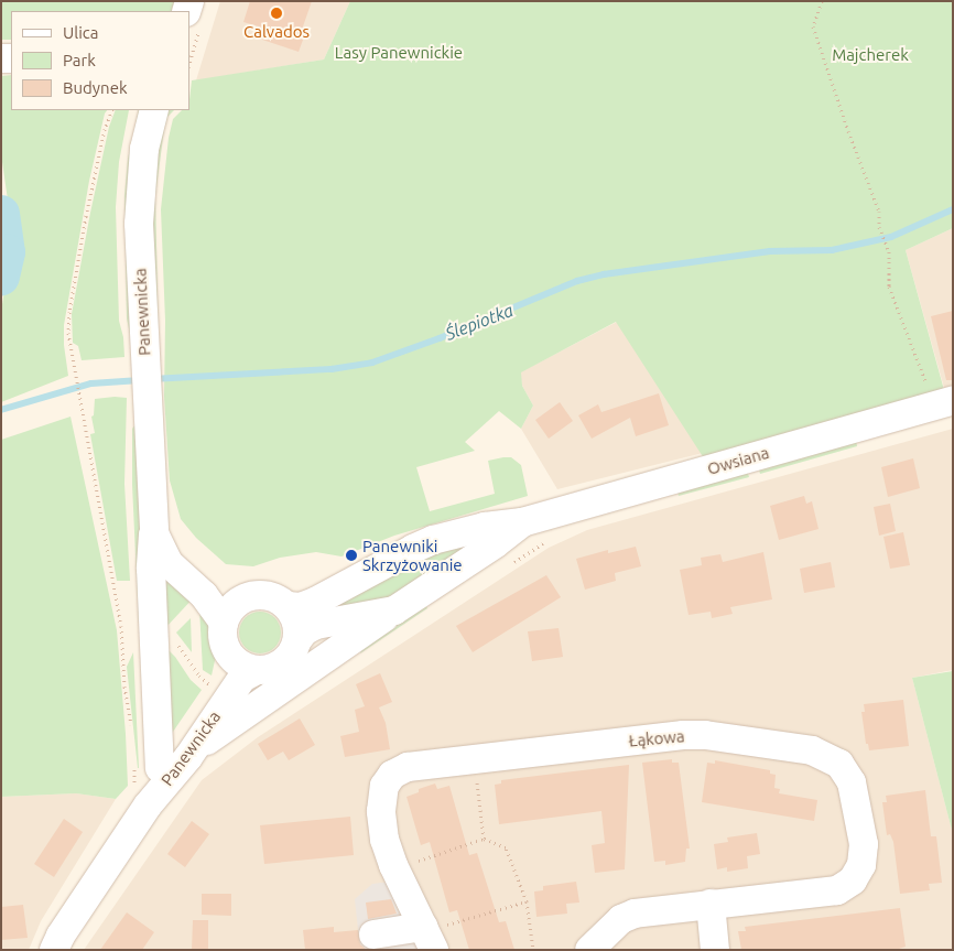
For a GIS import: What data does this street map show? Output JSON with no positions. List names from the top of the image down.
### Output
{
  "streets": {
    "street": ["Panewnicka", "Owsiana", "Łąkowa"]
  },
  "crossings": [
    ["Panewnicka", "Owsiana"]
  ],
  "water": ["Ślepiotka"],
  "parks": ["Lasy Panewnickie", "Majcherek"],
  "places": ["Calvados", "Panewniki Skrzyżowanie"],
  "legend": ["Ulica", "Park", "Budynek"]
}
